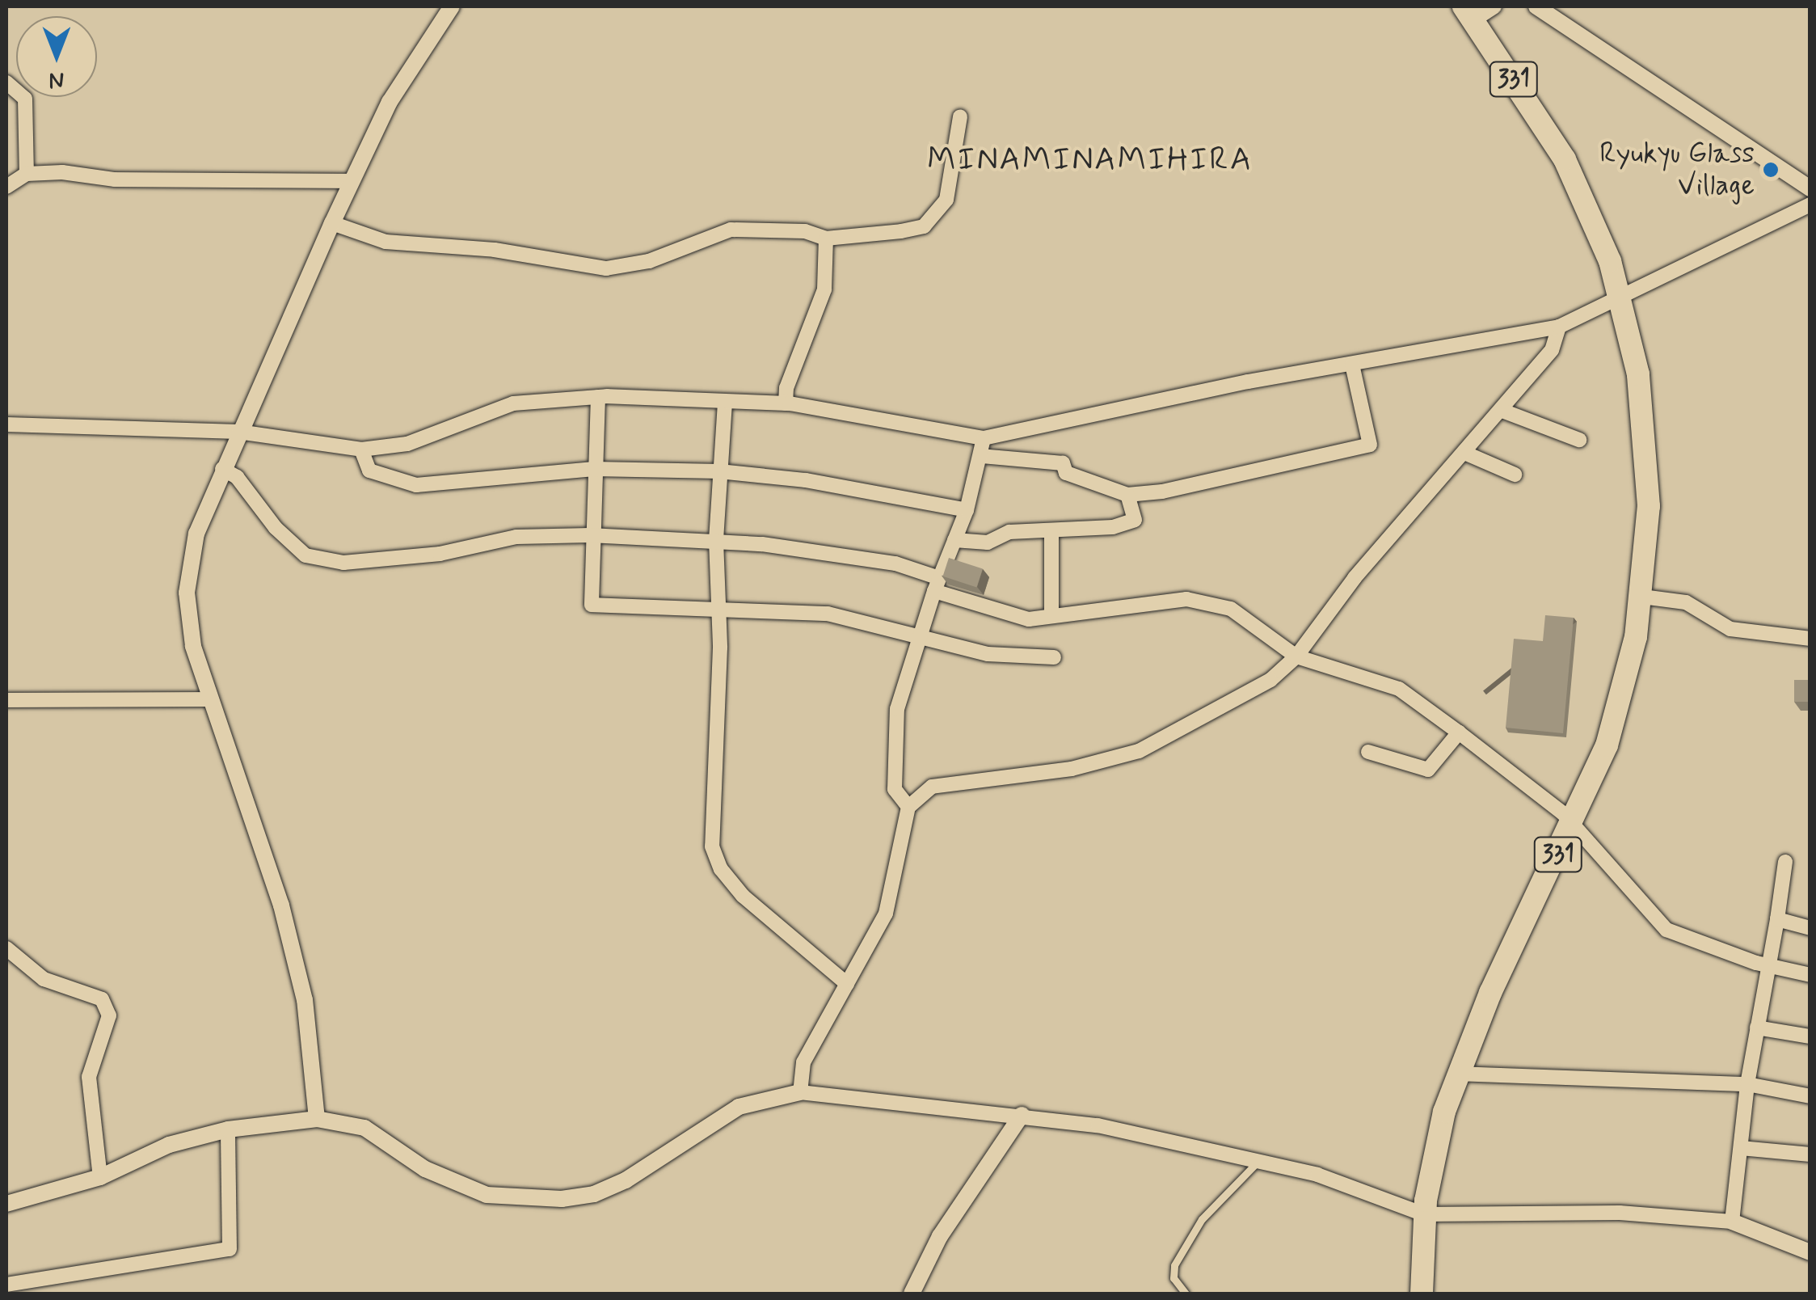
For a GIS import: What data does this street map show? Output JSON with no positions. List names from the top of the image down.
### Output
{
  "streets": {
    "highway": ["331"]
  },
  "districts": ["MINAMINAMIHIRA"],
  "places": ["Ryukyu Glass Village"],
  "north": "bottom"
}
